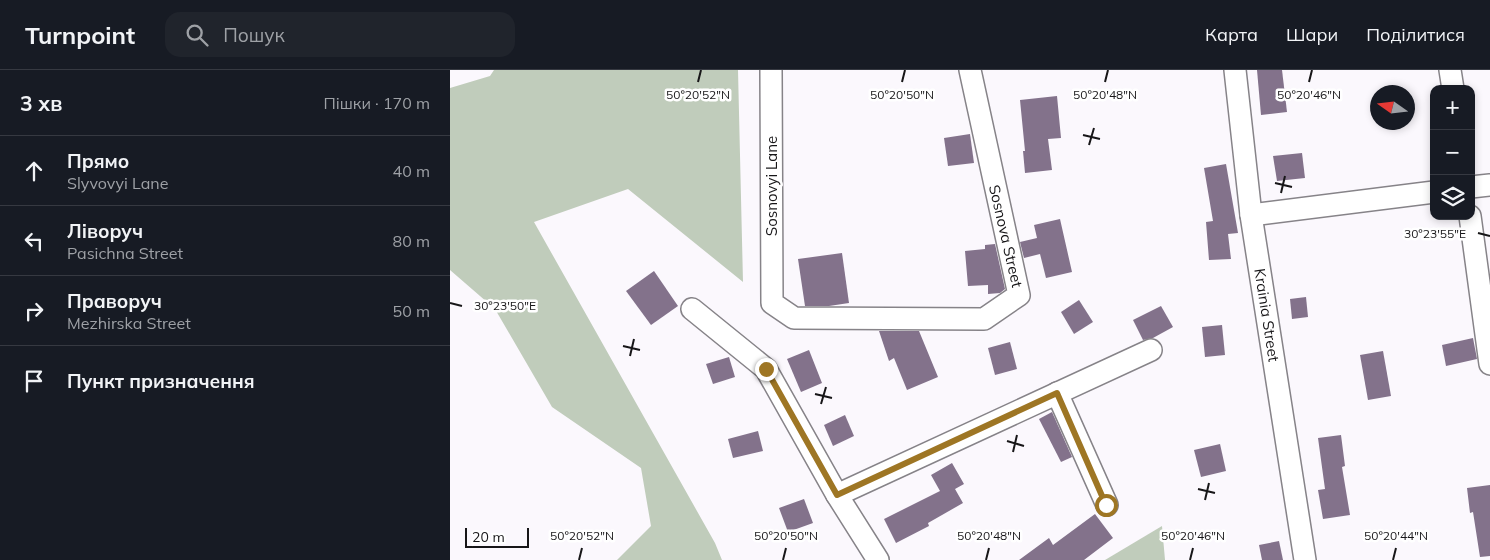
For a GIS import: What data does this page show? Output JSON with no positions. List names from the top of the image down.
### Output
{
  "streets": {
    "street": ["Sosnovyi Lane", "Sosnova Street", "Krainia Street"]
  },
  "crossings": [
    ["Sosnovyi Lane", "Sosnova Street"]
  ],
  "scale_bar": "20 m",
  "north": "left",
  "page": {
    "header": "Turnpoint",
    "search": "Пошук",
    "nav": ["Карта", "Шари", "Поділитися"],
    "heading": ["3 хв", "Пішки · 170 m"],
    "map_buttons": ["+", "−"],
    "list": [
      ["Прямо", "Slyvovyi Lane", "40 m"],
      ["Ліворуч", "Pasichna Street", "80 m"],
      ["Праворуч", "Mezhirska Street", "50 m"],
      "Пункт призначення"
    ],
    "scale": "20 m"
  },
  "coordinates": [
    "50°20'52\"N",
    "50°20'50\"N",
    "50°20'48\"N",
    "50°20'46\"N",
    "30°23'55\"E",
    "30°23'50\"E",
    "50°20'44\"N"
  ]
}
